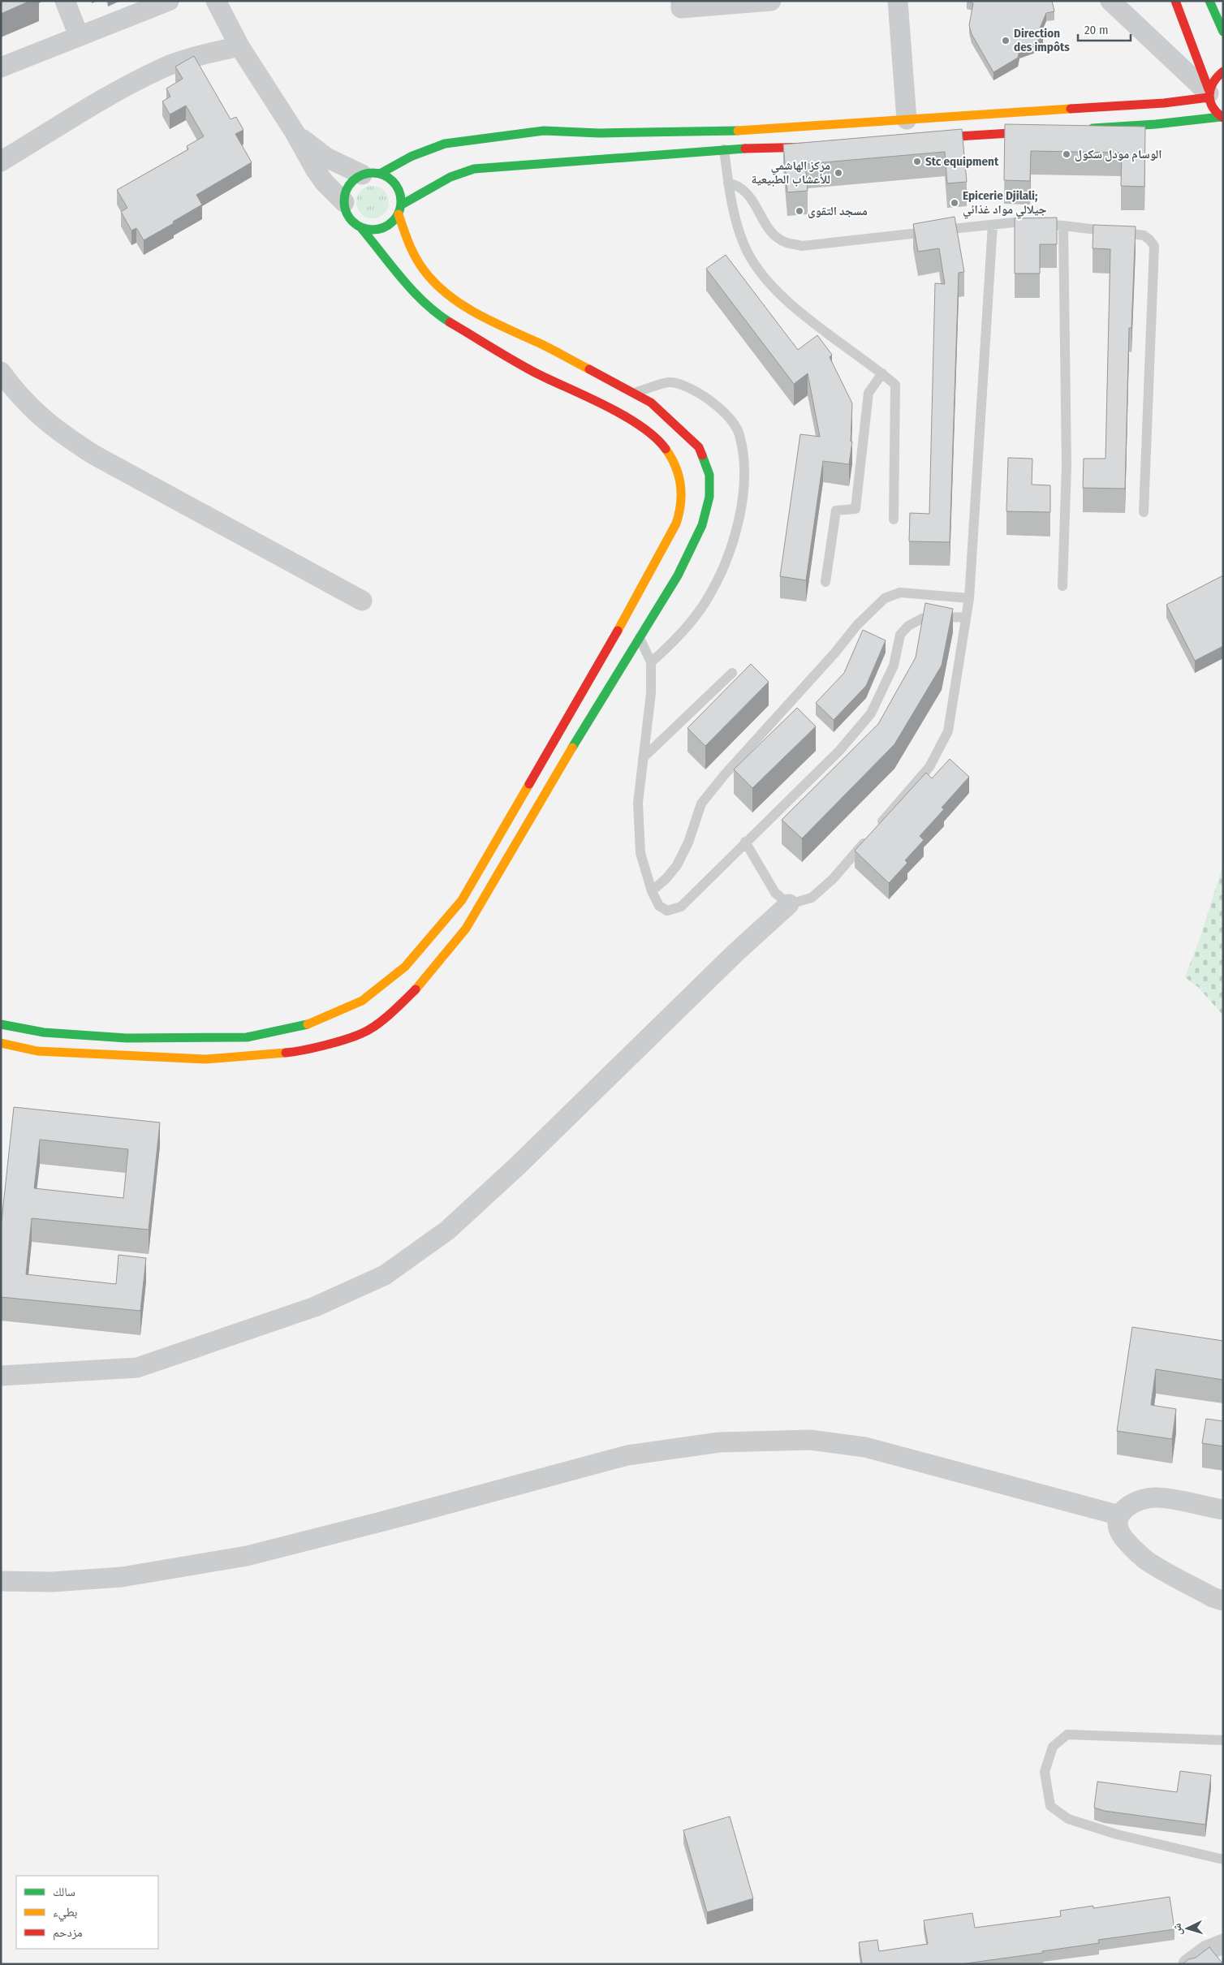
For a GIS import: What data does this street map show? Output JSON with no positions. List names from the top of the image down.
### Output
{
  "places": [
    "Direction des impôts",
    "الوسام مودل سكول",
    "Stc equipment",
    "مركز الهاشمي للأعشاب الطبيعية",
    "Epicerie Djilali; جيلالي مواد غذائي",
    "مسجد التقوى"
  ],
  "legend": ["سالك", "بطيء", "مزدحم"],
  "scale_bar": "20 m",
  "north": "left"
}
